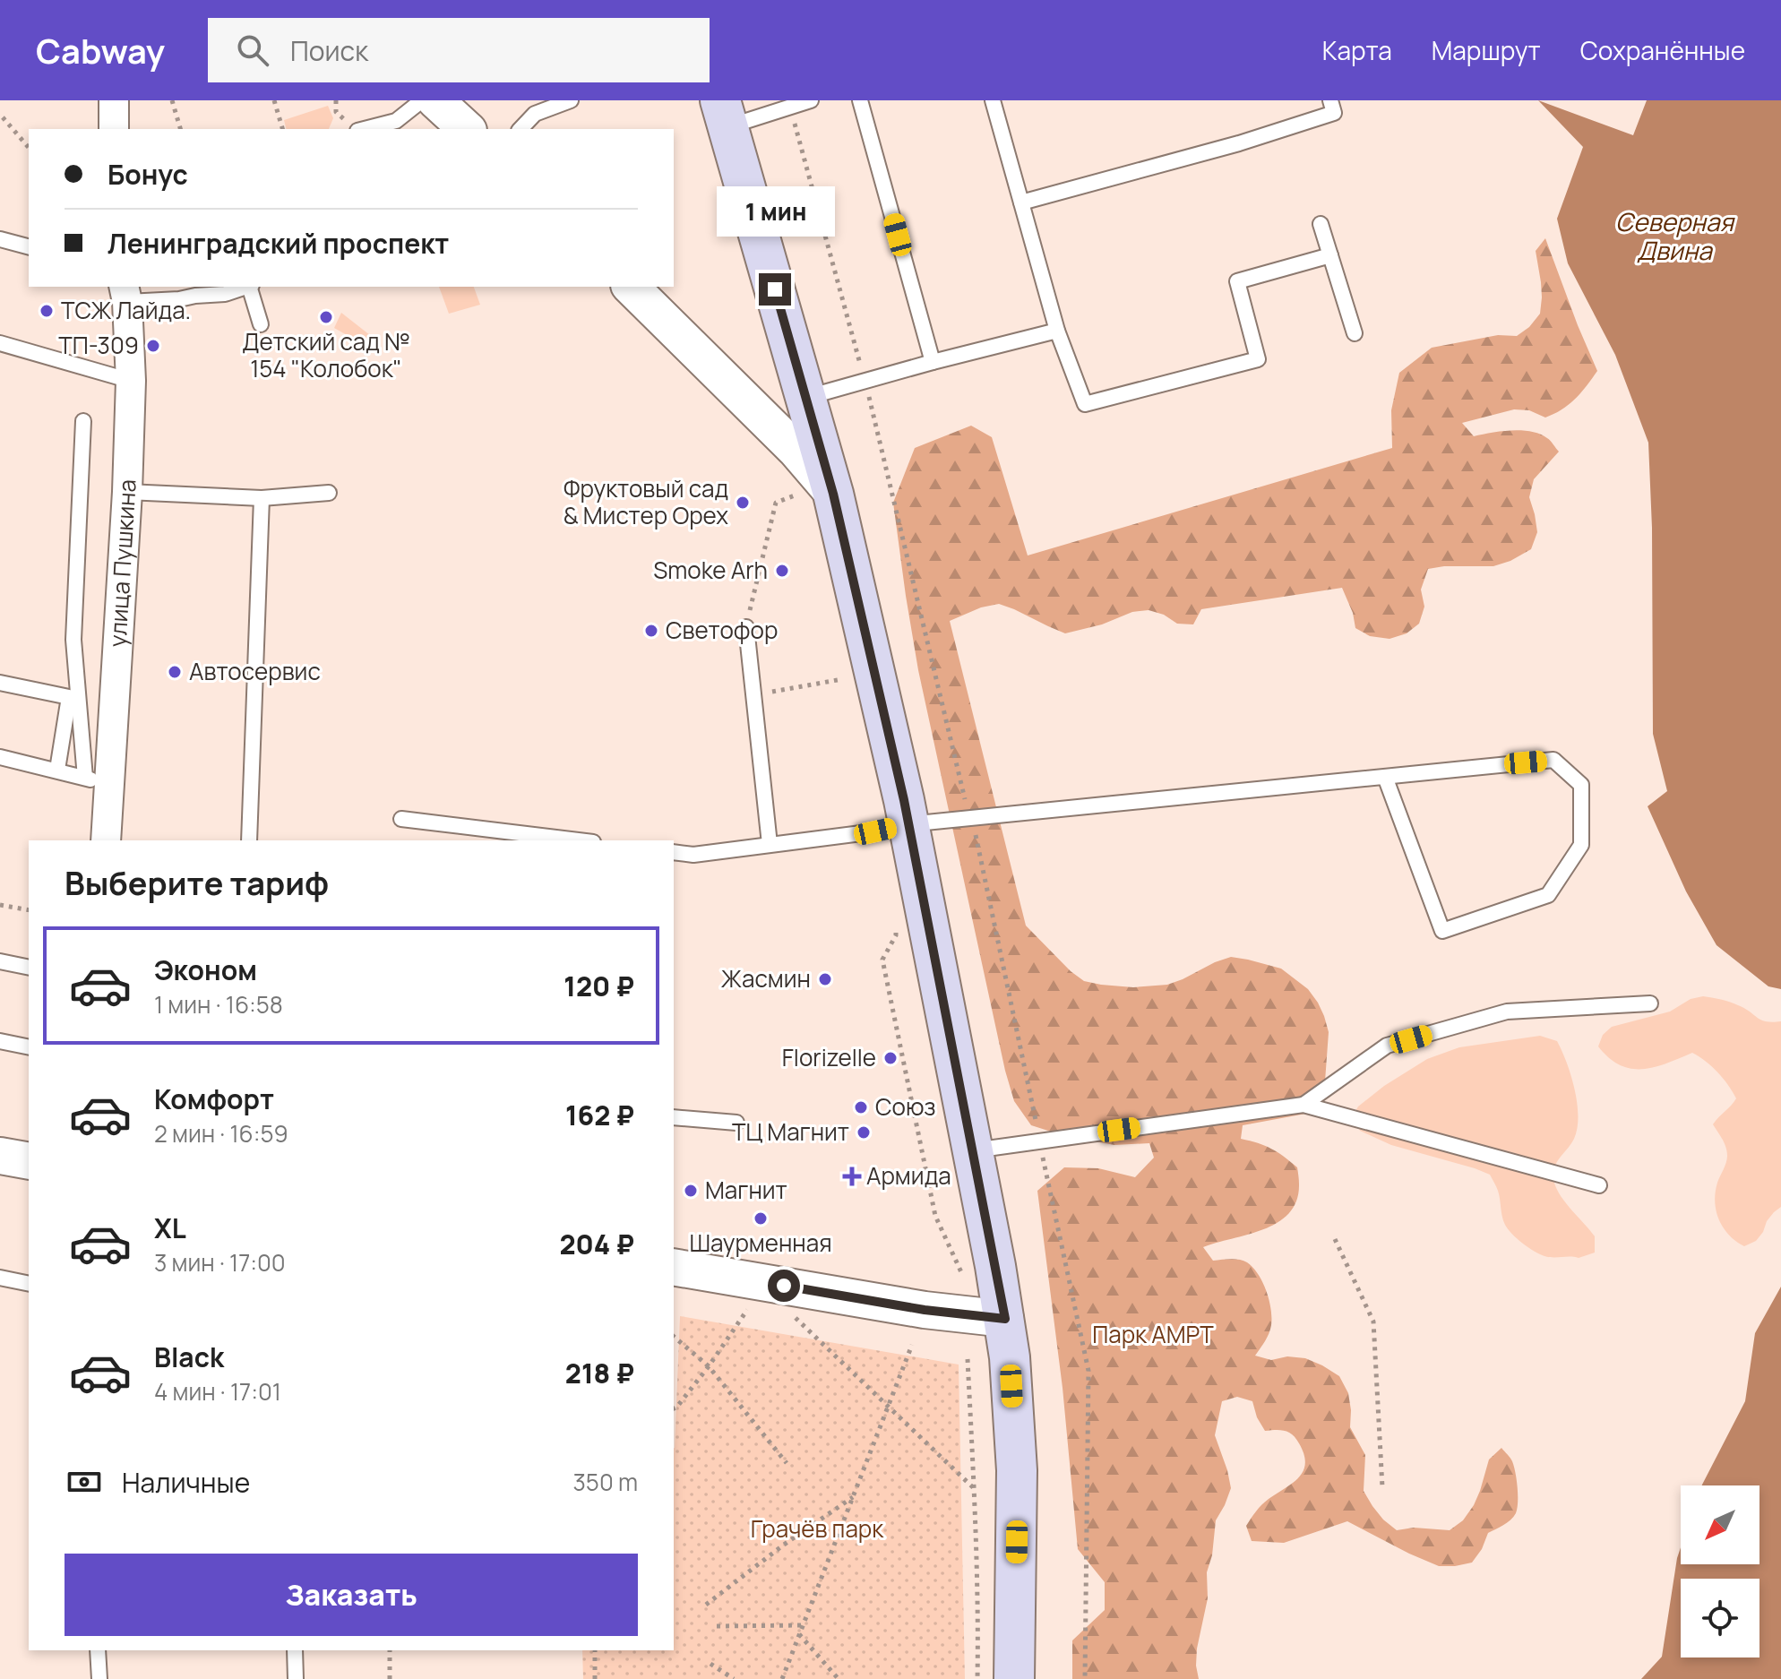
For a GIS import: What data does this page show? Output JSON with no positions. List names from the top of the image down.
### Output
{
  "streets": {
    "street": ["улица Пушкина"]
  },
  "water": ["Северная Двина"],
  "parks": ["Парк АМРТ", "Грачёв парк"],
  "places": {
    "other": [
      "ТСЖ Лайда.",
      "Детский сад № 154 \"Колобок\"",
      "ТП-309",
      "Фруктовый сад & Мистер Орех",
      "Smoke Arh",
      "Светофор",
      "Автосервис",
      "Жасмин",
      "Florizelle",
      "Союз",
      "ТЦ Магнит",
      "Магнит",
      "Шаурменная"
    ],
    "health": ["Армида"]
  },
  "north": "bottom left",
  "page": {
    "header": "Cabway",
    "search": "Поиск",
    "nav": ["Карта", "Маршрут", "Сохранённые"],
    "banner": ["Бонус", "Ленинградский проспект"],
    "bubble": "1 мин",
    "heading": "Выберите тариф",
    "list": [
      {
        "name": "Эконом",
        "note": "1 мин · 16:58",
        "value": "120 ₽"
      },
      {
        "name": "Комфорт",
        "note": "2 мин · 16:59",
        "value": "162 ₽"
      },
      {
        "name": "XL",
        "note": "3 мин · 17:00",
        "value": "204 ₽"
      },
      {
        "name": "Black",
        "note": "4 мин · 17:01",
        "value": "218 ₽"
      }
    ],
    "pay": ["Наличные", "350 m"],
    "buttons": "Заказать"
  }
}
